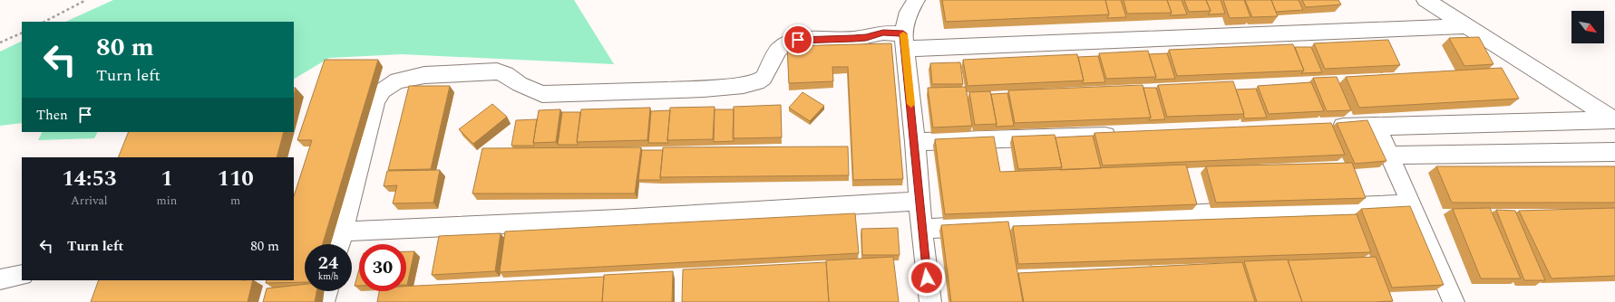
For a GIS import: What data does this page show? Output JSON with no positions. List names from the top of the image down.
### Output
{
  "north": "bottom right",
  "page": {
    "turn": ["80 m", "Turn left"],
    "then": "Then",
    "eta": [
      "14:53",
      "Arrival",
      "1",
      "min",
      "110",
      "m"
    ],
    "list": [
      {
        "name": "Turn left",
        "value": "80 m"
      }
    ],
    "speed": "24 km/h",
    "limit": "30"
  }
}
